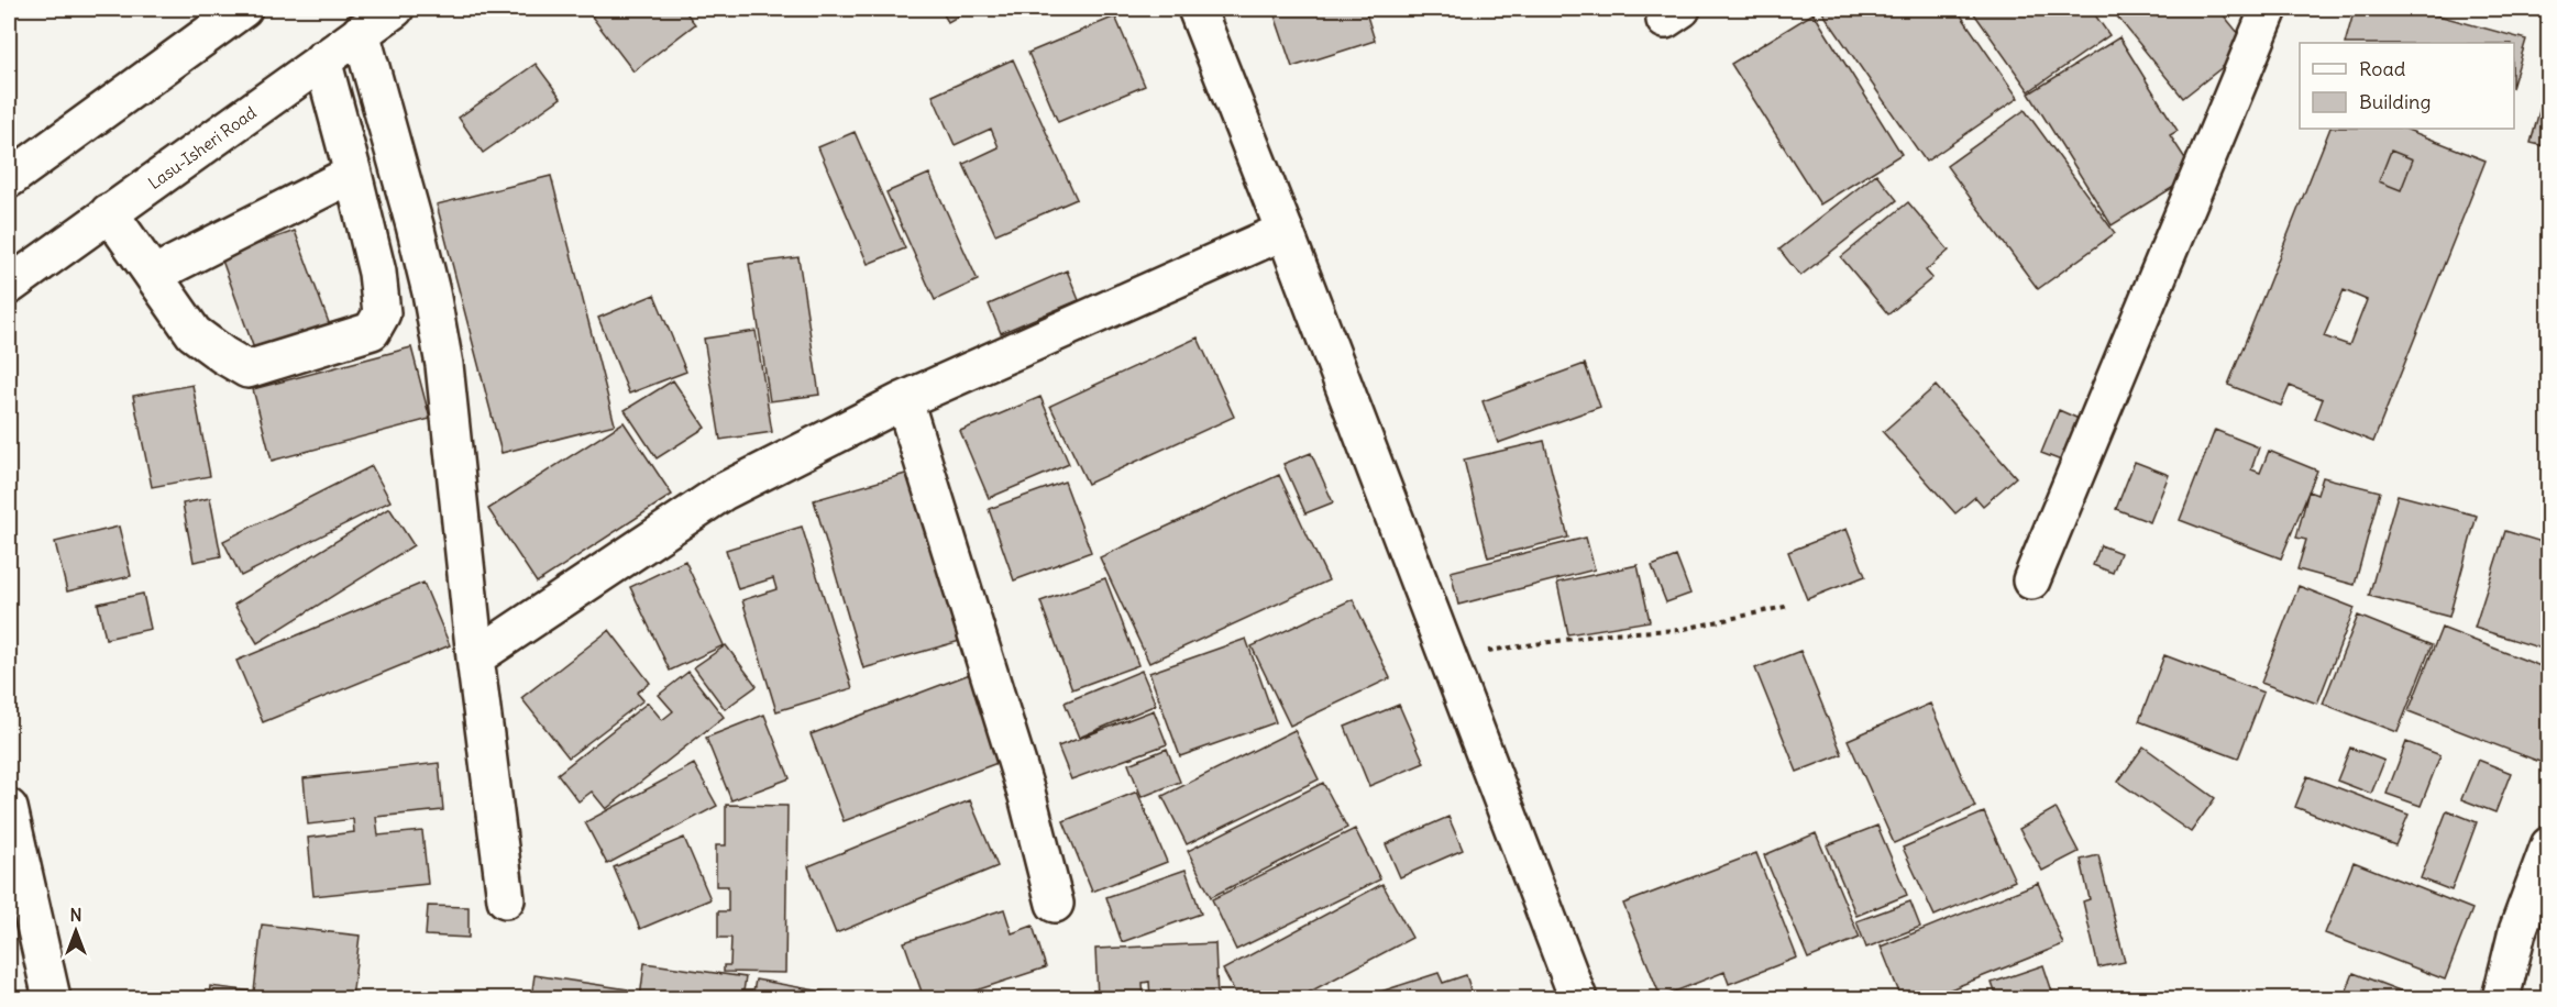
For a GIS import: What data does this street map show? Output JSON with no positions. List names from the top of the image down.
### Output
{
  "streets": {
    "street": ["Lasu-Isheri Road"]
  },
  "legend": ["Road", "Building"],
  "north": "top"
}
